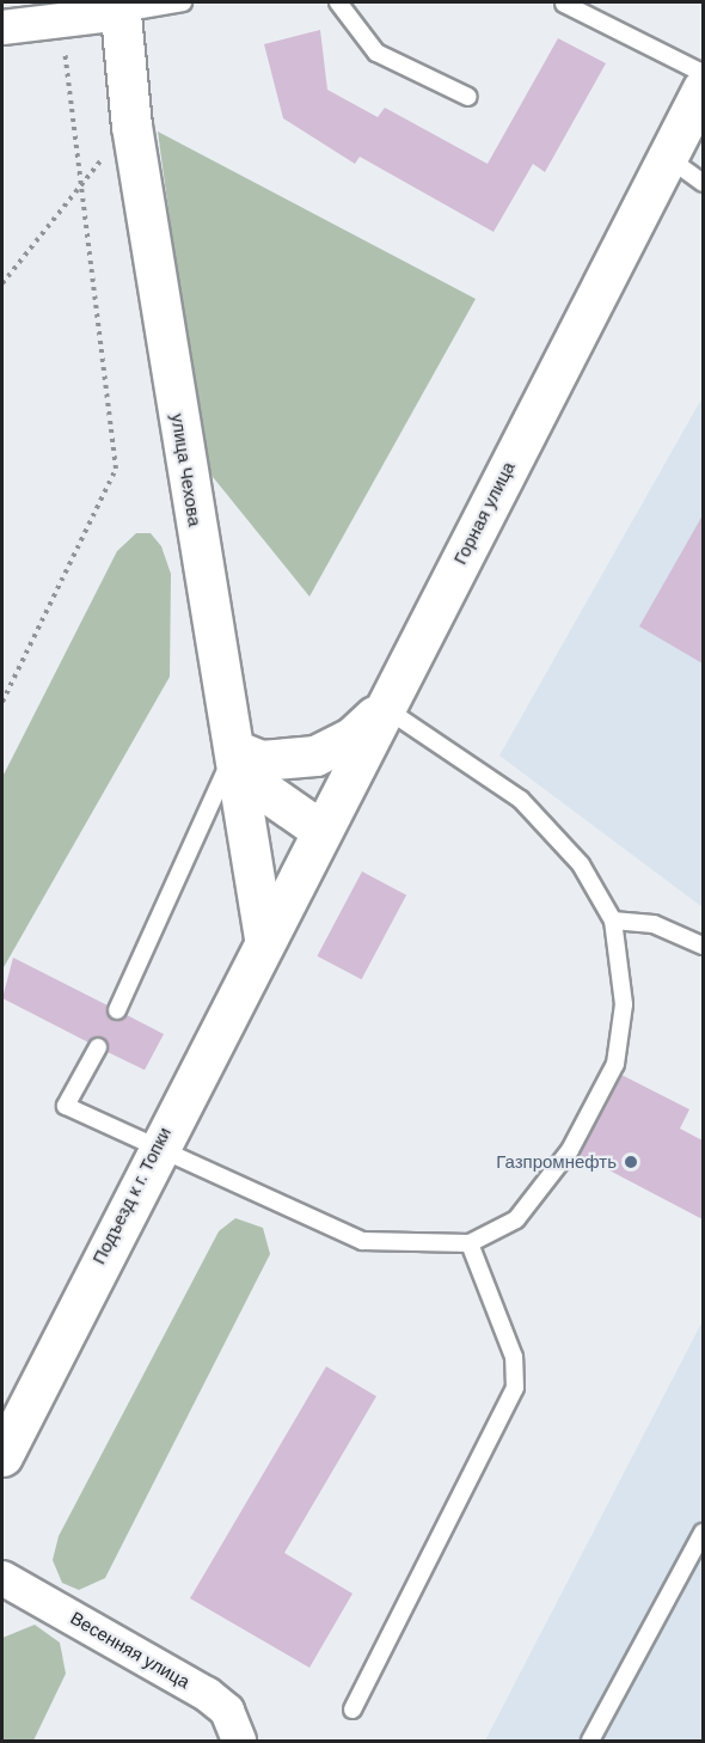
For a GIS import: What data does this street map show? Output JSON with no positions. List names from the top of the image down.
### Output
{
  "streets": {
    "street": [
      "улица Чехова",
      "Горная улица",
      "Подъезд к г. Топки",
      "Весенняя улица"
    ]
  },
  "crossings": [
    ["улица Чехова", "Горная улица"],
    ["улица Чехова", "Подъезд к г. Топки"],
    ["Горная улица", "Подъезд к г. Топки"]
  ],
  "places": ["Газпромнефть"]
}
